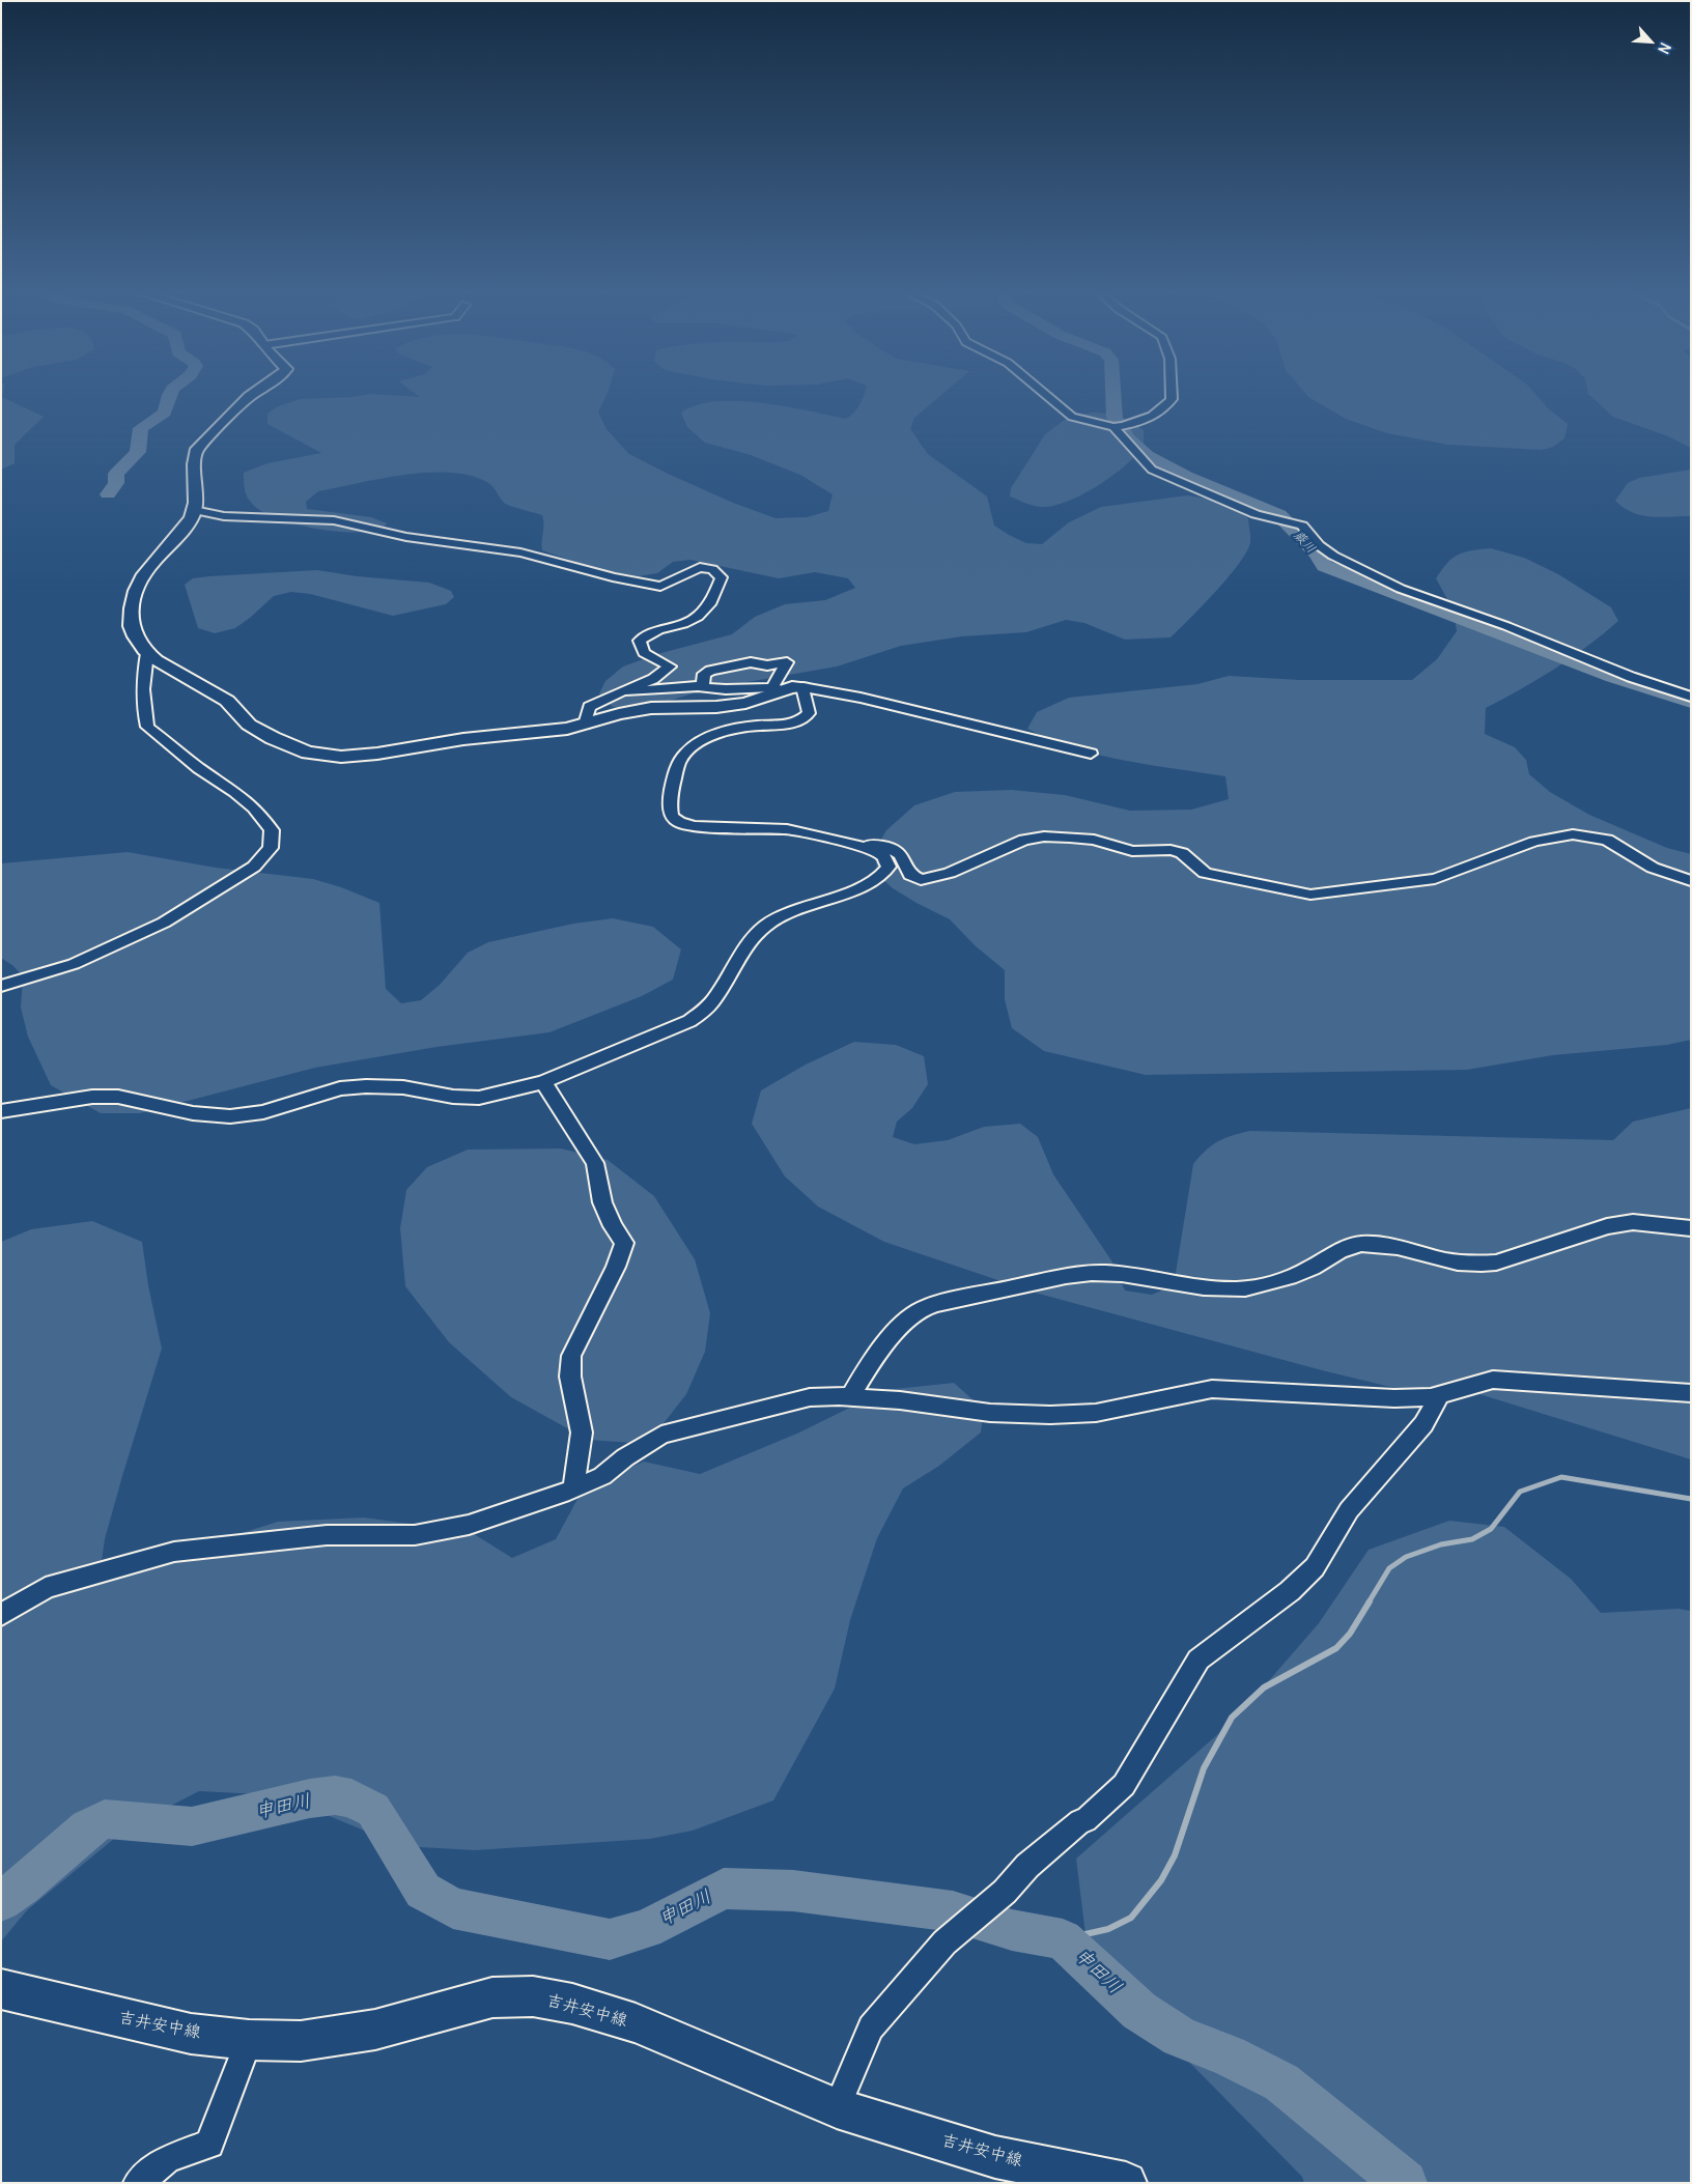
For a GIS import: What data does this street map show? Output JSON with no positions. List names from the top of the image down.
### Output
{
  "streets": {
    "main road": ["吉井安中線"]
  },
  "water": ["蕨川", "申田川"],
  "north": "bottom right"
}
